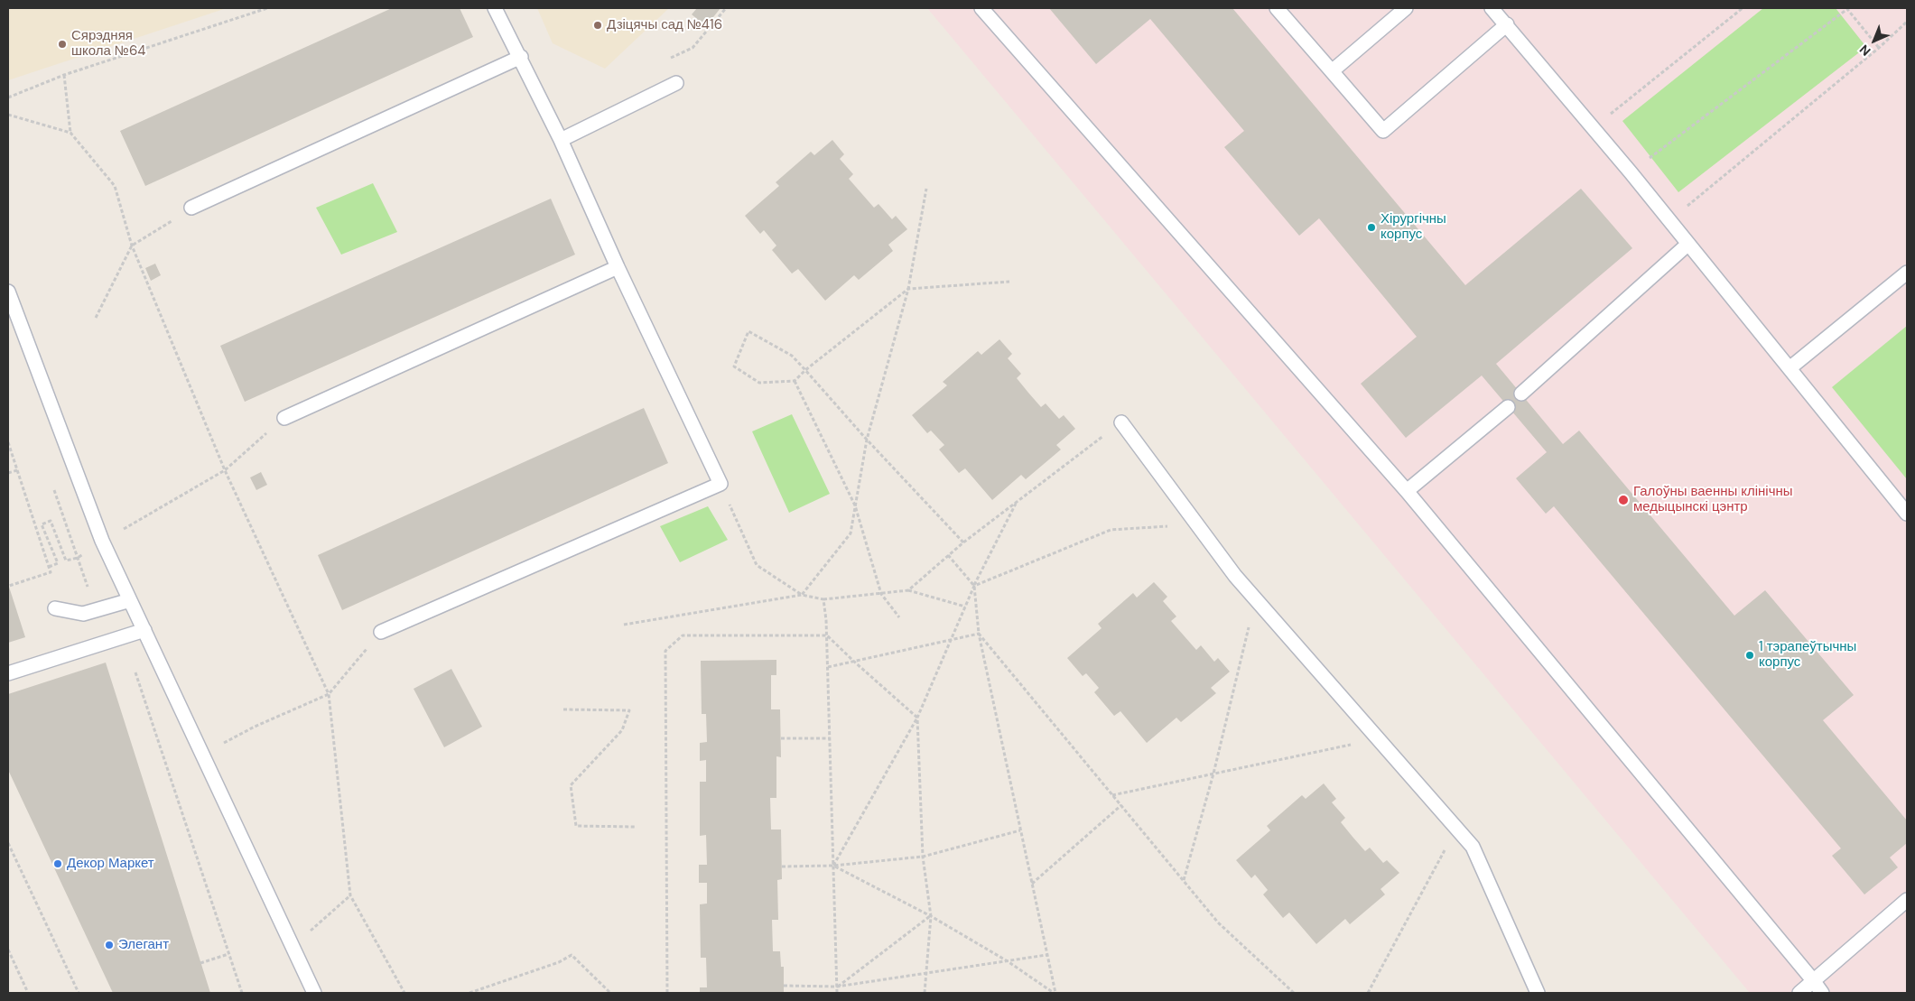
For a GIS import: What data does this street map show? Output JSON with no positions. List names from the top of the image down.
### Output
{
  "places": [
    "Дзіцячы сад №416",
    "Сярэдняя школа №64",
    "Хірургічны корпус",
    "Галоўны ваенны клінічны медыцынскі цэнтр",
    "1 тэрапеўтычны корпус",
    "Декор Маркет",
    "Элегант"
  ],
  "north": "bottom left"
}
